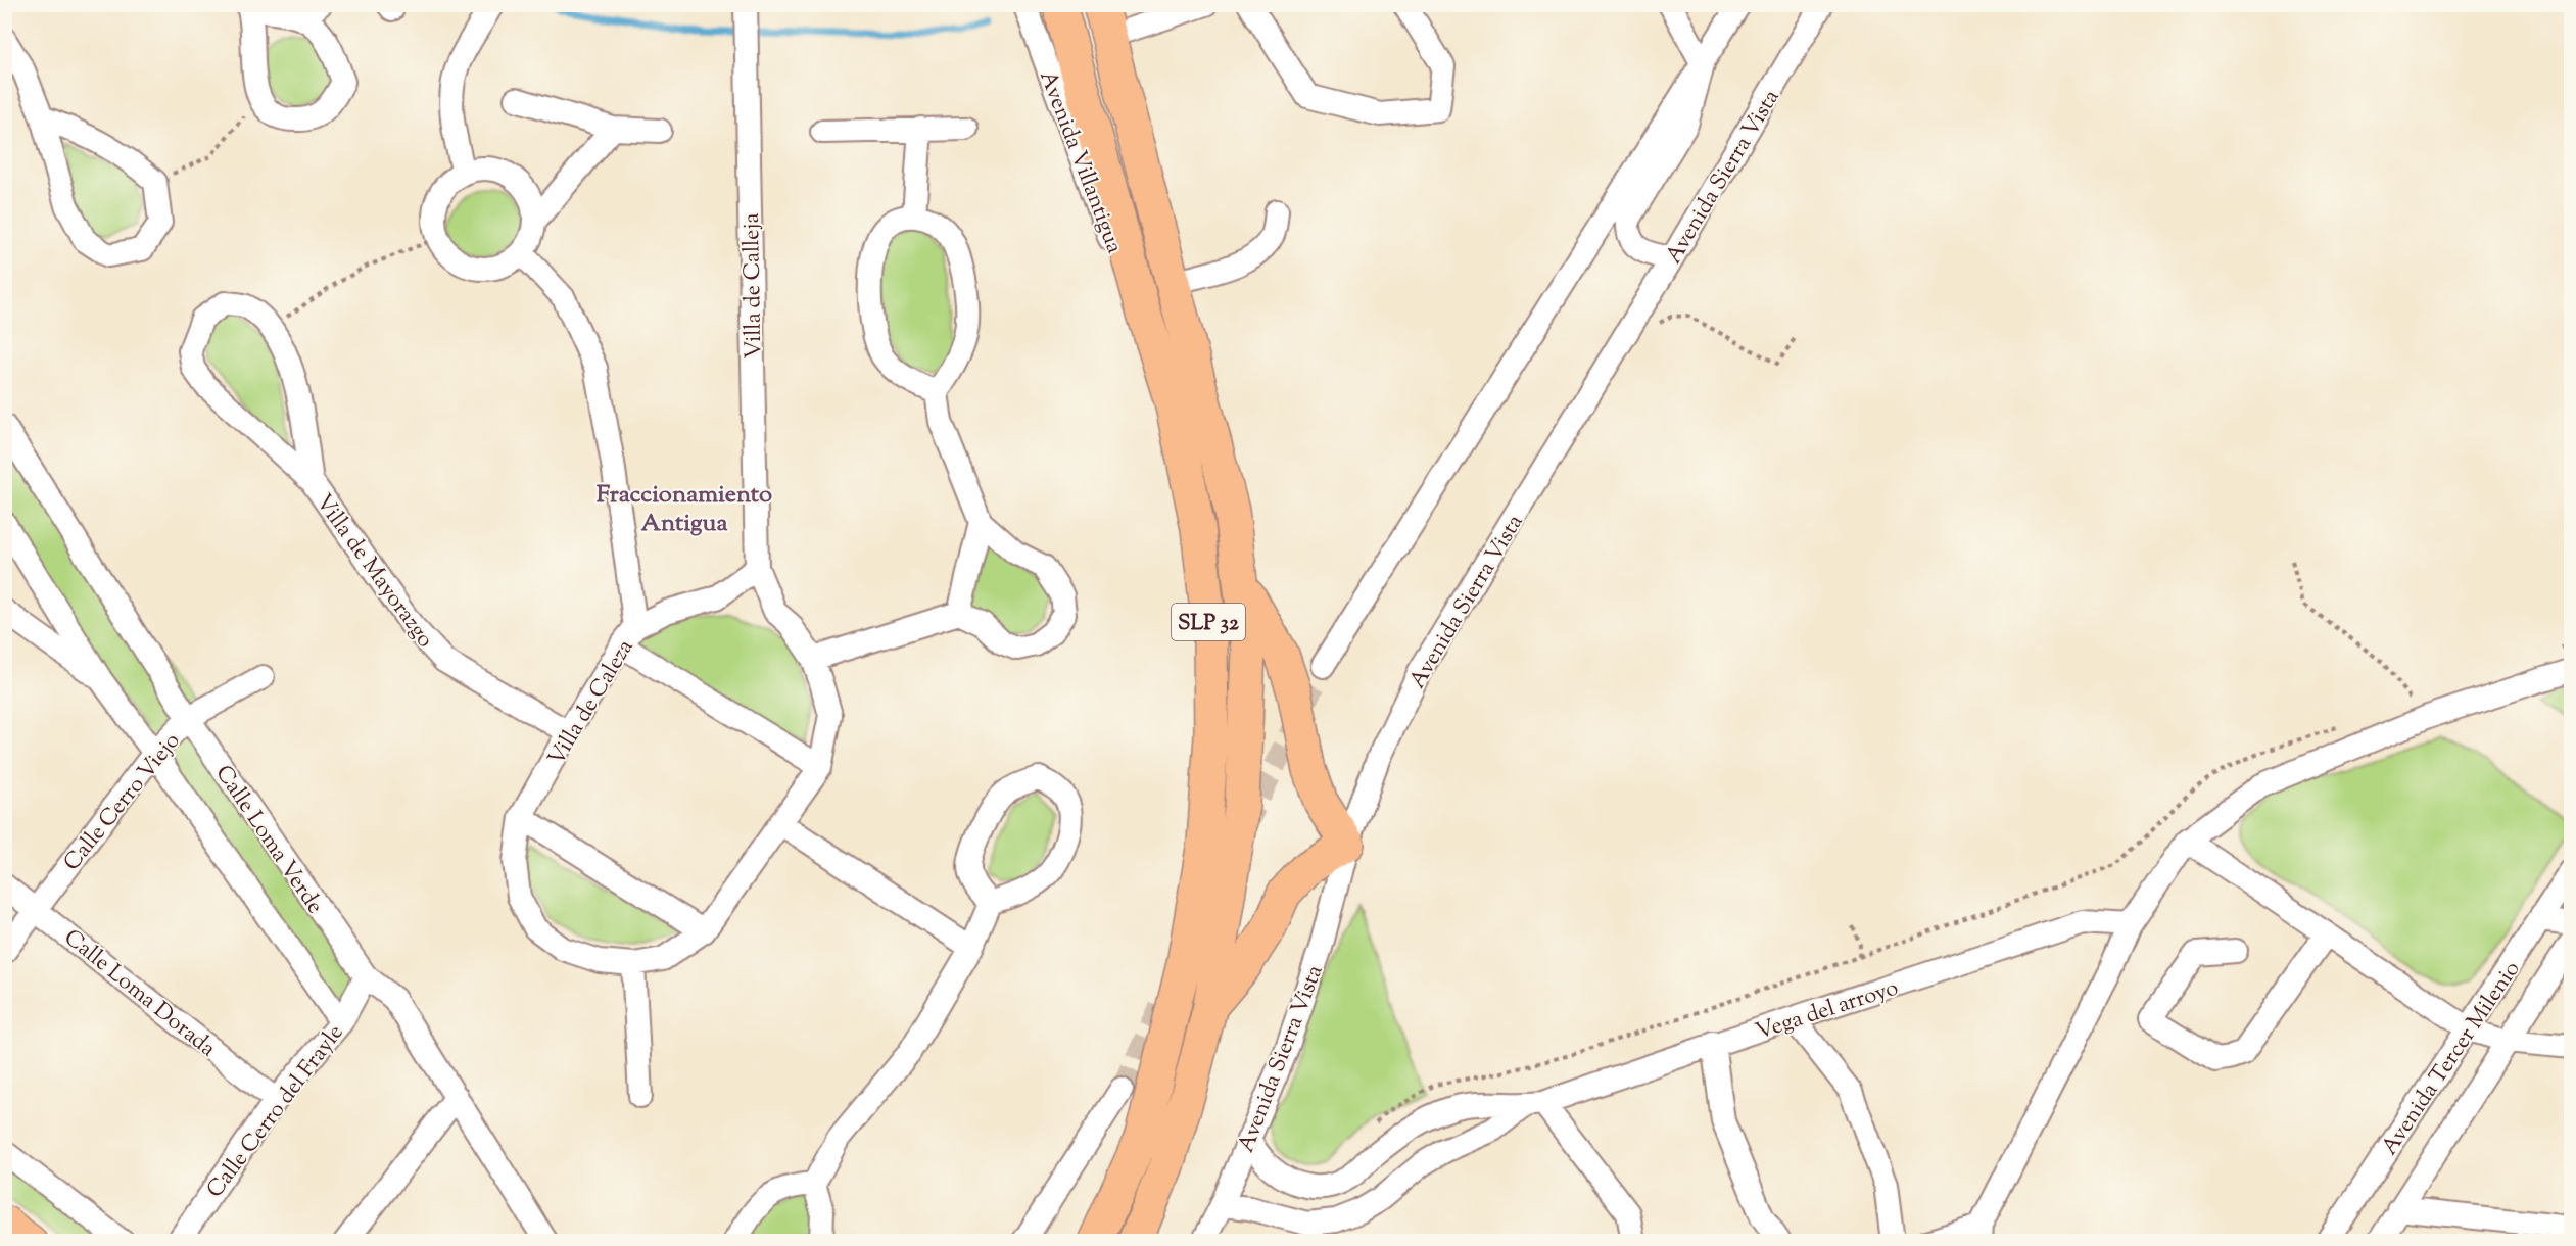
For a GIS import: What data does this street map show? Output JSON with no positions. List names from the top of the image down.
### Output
{
  "streets": {
    "highway": ["SLP 32"],
    "street": [
      "Avenida Villantigua",
      "Avenida Sierra Vista",
      "Villa de Calleja",
      "Villa de Mayorazgo",
      "Villa de Caleza",
      "Calle Cerro Viejo",
      "Calle Loma Verde",
      "Calle Loma Dorada",
      "Vega del arroyo",
      "Avenida Tercer Milenio",
      "Calle Cerro del Frayle"
    ]
  },
  "crossings": [
    ["Avenida Villantigua", "SLP 32"],
    ["Avenida Sierra Vista", "Vega del arroyo"],
    ["Villa de Calleja", "Villa de Caleza"],
    ["Villa de Mayorazgo", "Villa de Caleza"],
    ["Calle Cerro Viejo", "Calle Loma Verde"],
    ["Calle Cerro Viejo", "Calle Loma Dorada"],
    ["Calle Loma Verde", "Calle Cerro del Frayle"],
    ["Calle Loma Dorada", "Calle Cerro del Frayle"]
  ],
  "districts": ["Fraccionamiento Antigua"]
}
